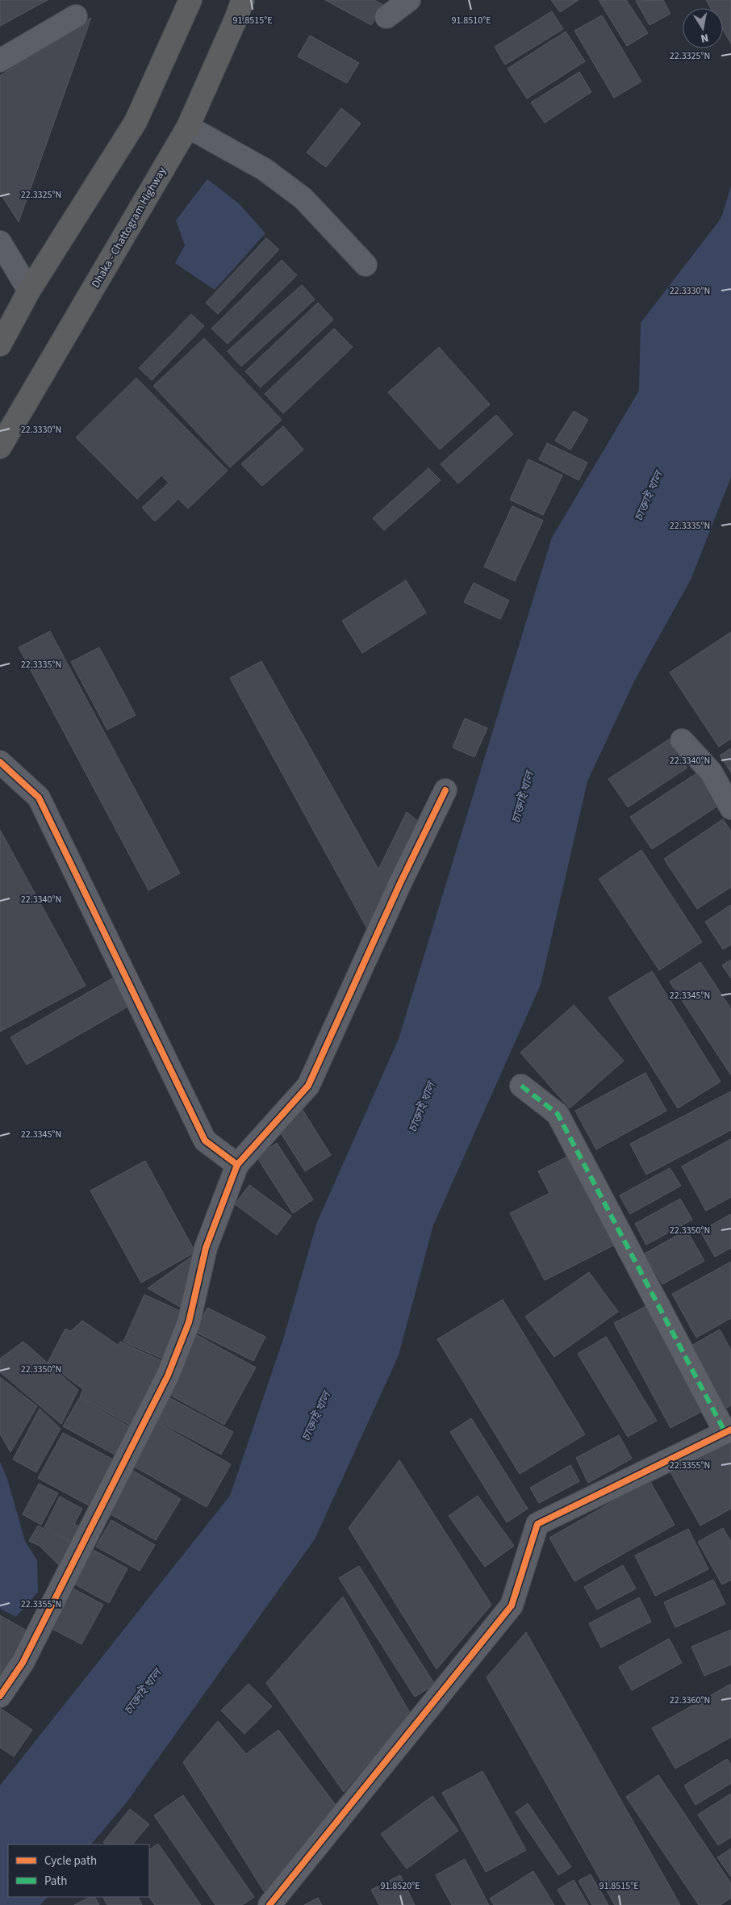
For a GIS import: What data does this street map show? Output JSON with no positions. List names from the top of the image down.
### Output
{
  "streets": {
    "highway": ["Dhaka - Chattogram Highway"]
  },
  "water": ["চাক্তাই খাল"],
  "legend": ["Cycle path", "Path"],
  "north": "bottom",
  "coordinates": [
    "91.8515°E",
    "91.8510°E",
    "22.3325°N",
    "22.3330°N",
    "22.3335°N",
    "22.3340°N",
    "22.3345°N",
    "22.3350°N",
    "22.3355°N",
    "22.3360°N",
    "91.8520°E"
  ]
}
